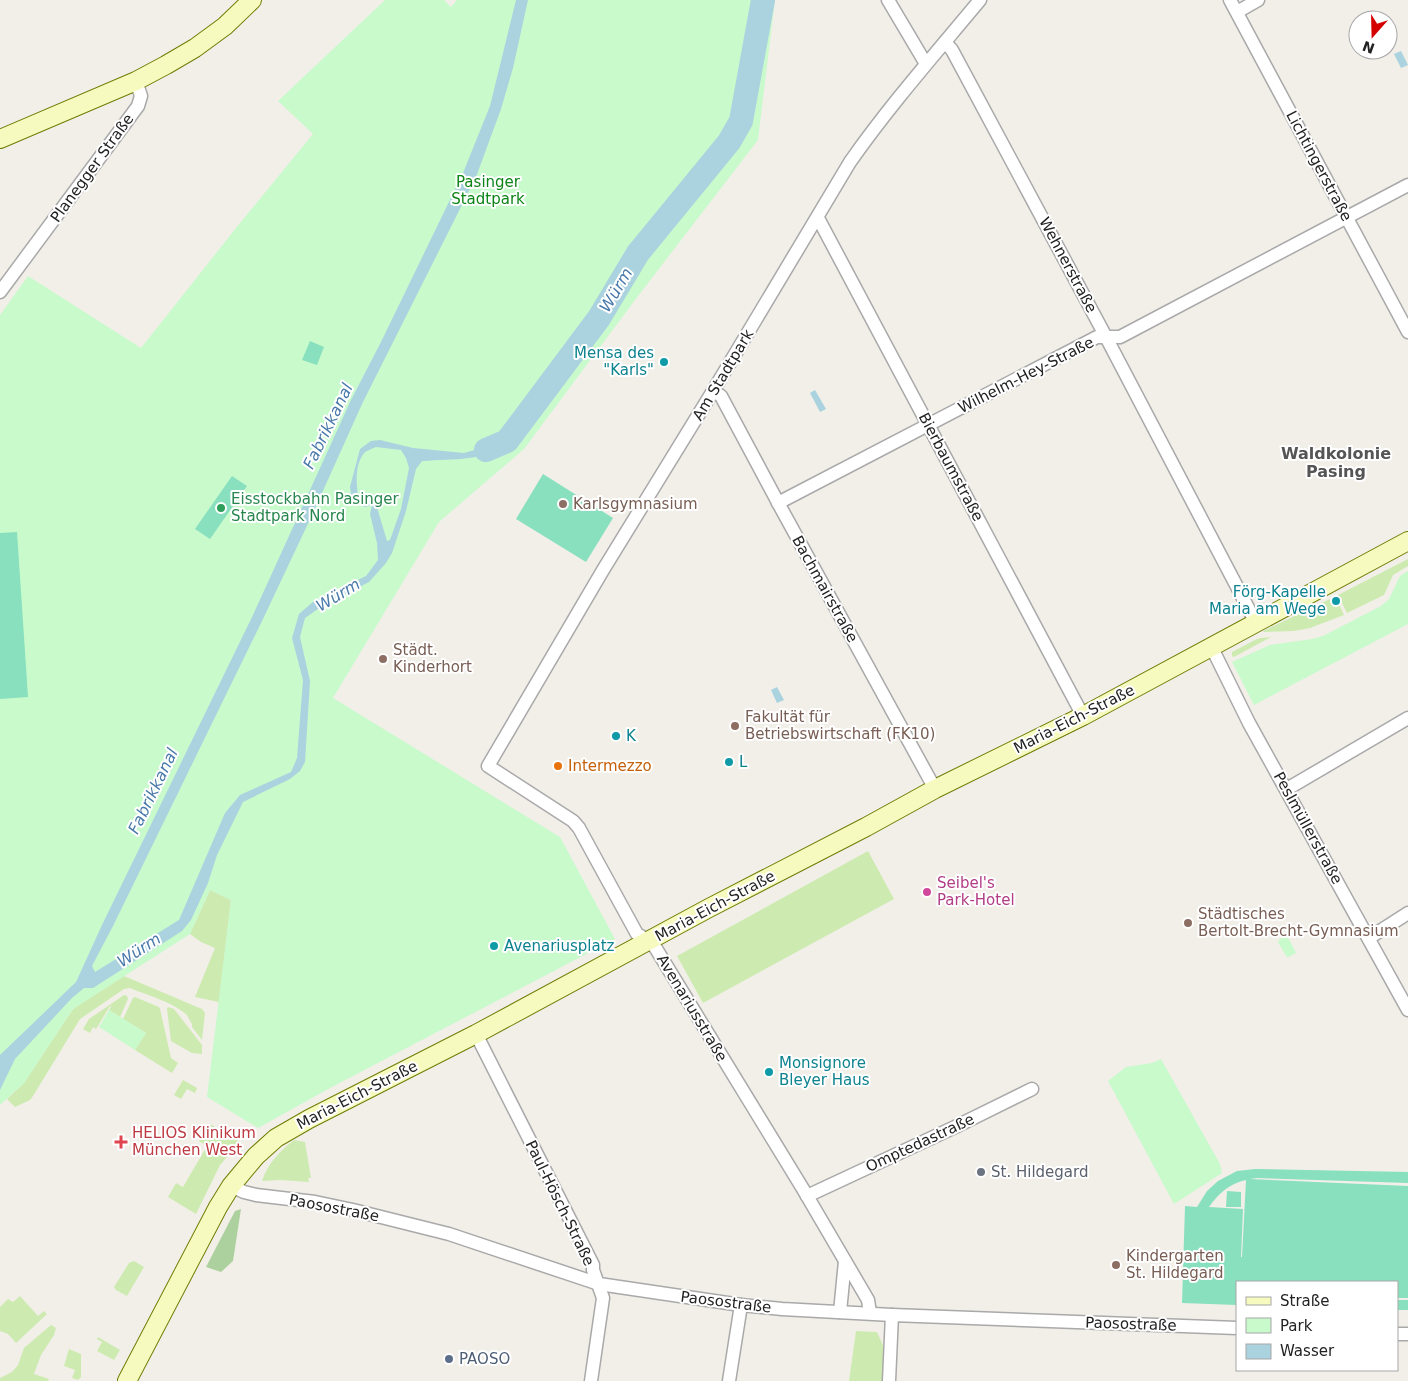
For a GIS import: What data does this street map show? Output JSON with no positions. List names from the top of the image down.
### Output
{
  "streets": {
    "street": [
      "Lichtingerstraße",
      "Planegger Straße",
      "Wehnerstraße",
      "Am Stadtpark",
      "Wilhelm-Hey-Straße",
      "Bierbaumstraße",
      "Bachmairstraße",
      "Maria-Eich-Straße",
      "Peslmüllerstraße",
      "Avenariusstraße",
      "Omptedastraße",
      "Paul-Hösch-Straße",
      "Paosostraße"
    ]
  },
  "crossings": [
    ["Lichtingerstraße", "Wilhelm-Hey-Straße"],
    ["Wehnerstraße", "Am Stadtpark"],
    ["Wehnerstraße", "Wilhelm-Hey-Straße"],
    ["Wehnerstraße", "Maria-Eich-Straße"],
    ["Am Stadtpark", "Bierbaumstraße"],
    ["Am Stadtpark", "Bachmairstraße"],
    ["Am Stadtpark", "Avenariusstraße"],
    ["Wilhelm-Hey-Straße", "Bierbaumstraße"],
    ["Wilhelm-Hey-Straße", "Bachmairstraße"],
    ["Bierbaumstraße", "Maria-Eich-Straße"],
    ["Bachmairstraße", "Maria-Eich-Straße"],
    ["Maria-Eich-Straße", "Peslmüllerstraße"],
    ["Maria-Eich-Straße", "Avenariusstraße"],
    ["Maria-Eich-Straße", "Paul-Hösch-Straße"],
    ["Maria-Eich-Straße", "Paosostraße"],
    ["Avenariusstraße", "Omptedastraße"],
    ["Avenariusstraße", "Paosostraße"],
    ["Paul-Hösch-Straße", "Paosostraße"]
  ],
  "districts": ["Waldkolonie Pasing"],
  "water": ["Würm", "Fabrikkanal"],
  "parks": ["Pasinger Stadtpark"],
  "places": {
    "other": [
      "Mensa des \"Karls\"",
      "Karlsgymnasium",
      "Eisstockbahn Pasinger Stadtpark Nord",
      "Förg-Kapelle Maria am Wege",
      "Städt. Kinderhort",
      "Fakultät für Betriebswirtschaft (FK10)",
      "K",
      "L",
      "Intermezzo",
      "Seibel's Park-Hotel",
      "Städtisches Bertolt-Brecht-Gymnasium",
      "Avenariusplatz",
      "Monsignore Bleyer Haus",
      "St. Hildegard",
      "Kindergarten St. Hildegard",
      "PAOSO"
    ],
    "health": ["HELIOS Klinikum München West"]
  },
  "legend": ["Straße", "Park", "Wasser"],
  "north": "bottom"
}
